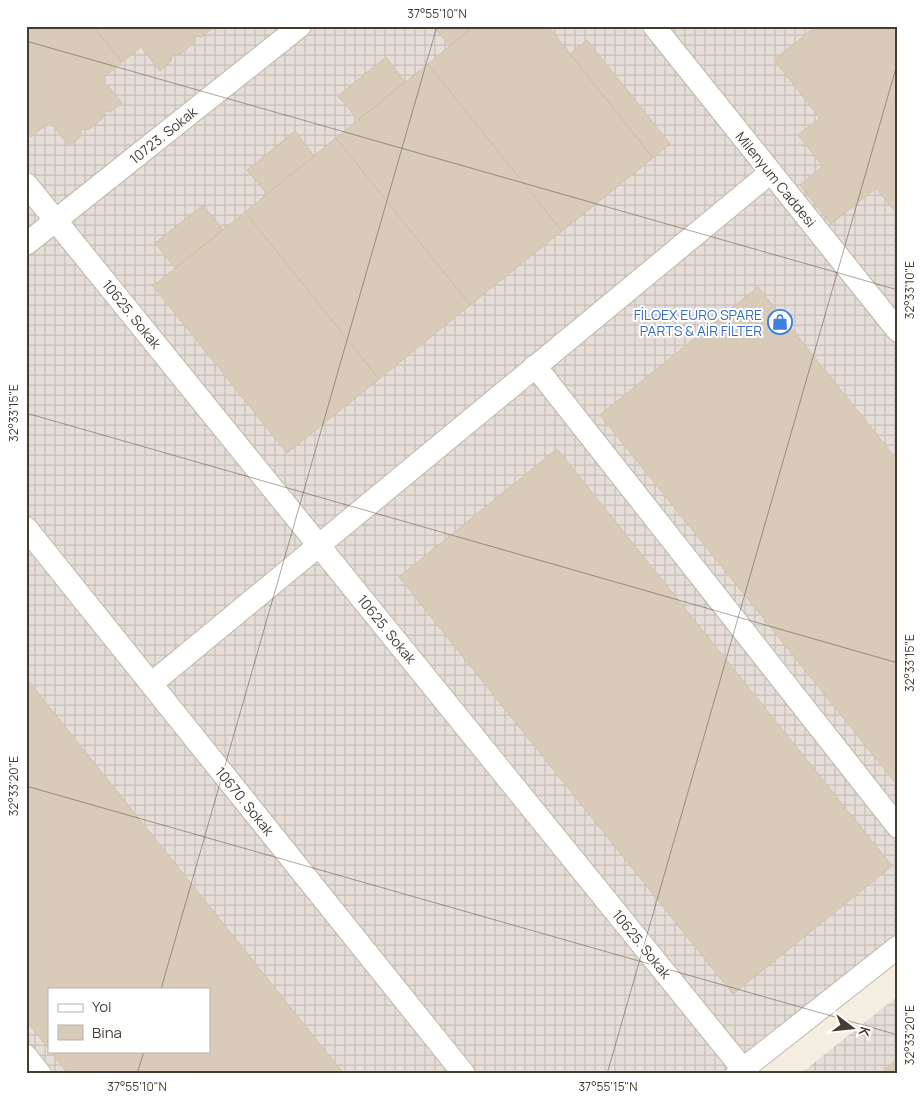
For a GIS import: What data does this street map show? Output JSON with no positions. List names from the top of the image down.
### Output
{
  "streets": {
    "street": [
      "10723. Sokak",
      "Milenyum Caddesi",
      "10625. Sokak",
      "10670. Sokak"
    ]
  },
  "crossings": [
    ["10723. Sokak", "10625. Sokak"]
  ],
  "places": {
    "shop": ["FİLOEX EURO SPARE PARTS & AİR FİLTER"]
  },
  "legend": ["Yol", "Bina"],
  "north": "right",
  "coordinates": [
    "37°55'10\"N",
    "32°33'10\"E",
    "32°33'15\"E",
    "32°33'20\"E",
    "37°55'15\"N"
  ]
}
